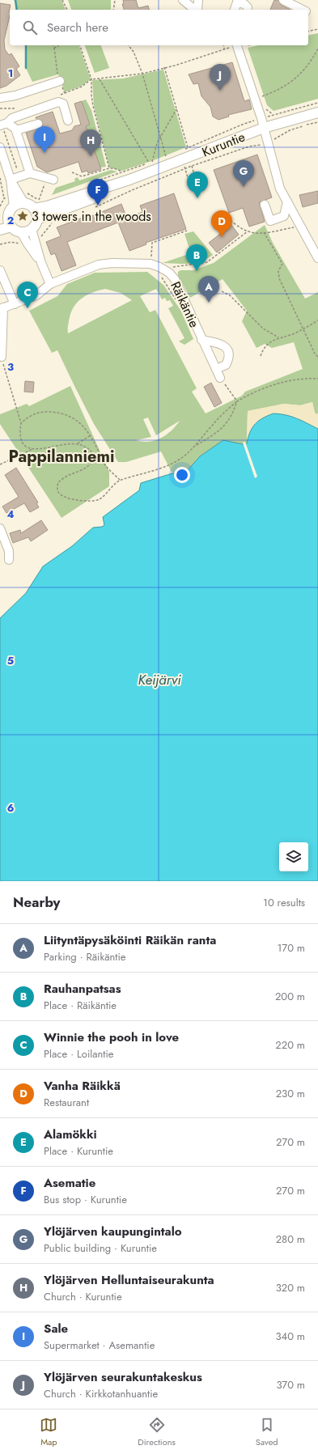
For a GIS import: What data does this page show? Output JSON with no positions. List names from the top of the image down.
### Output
{
  "streets": {
    "main road": ["Kuruntie"],
    "street": ["Räikäntie"]
  },
  "districts": ["Pappilanniemi"],
  "water": ["Keijärvi"],
  "places": {
    "place": ["3 towers in the woods"]
  },
  "page": {
    "search": "Search here",
    "pins": [
      "J",
      "I",
      "H",
      "G",
      "E",
      "F",
      "D",
      "B",
      "A",
      "C"
    ],
    "heading": ["Nearby", "10 results"],
    "list": [
      {
        "mark": "A",
        "name": "Liityntäpysäköinti Räikän ranta",
        "note": "Parking · Räikäntie",
        "value": "170 m"
      },
      {
        "mark": "B",
        "name": "Rauhanpatsas",
        "note": "Place · Räikäntie",
        "value": "200 m"
      },
      {
        "mark": "C",
        "name": "Winnie the pooh in love",
        "note": "Place · Loilantie",
        "value": "220 m"
      },
      {
        "mark": "D",
        "name": "Vanha Räikkä",
        "note": "Restaurant",
        "value": "230 m"
      },
      {
        "mark": "E",
        "name": "Alamökki",
        "note": "Place · Kuruntie",
        "value": "270 m"
      },
      {
        "mark": "F",
        "name": "Asematie",
        "note": "Bus stop · Kuruntie",
        "value": "270 m"
      },
      {
        "mark": "G",
        "name": "Ylöjärven kaupungintalo",
        "note": "Public building · Kuruntie",
        "value": "280 m"
      },
      {
        "mark": "H",
        "name": "Ylöjärven Helluntaiseurakunta",
        "note": "Church · Kuruntie",
        "value": "320 m"
      },
      {
        "mark": "I",
        "name": "Sale",
        "note": "Supermarket · Asemantie",
        "value": "340 m"
      },
      {
        "mark": "J",
        "name": "Ylöjärven seurakuntakeskus",
        "note": "Church · Kirkkotanhuantie",
        "value": "370 m"
      }
    ],
    "nav": ["Map", "Directions", "Saved"]
  },
  "grid": {
    "rows": [
      "1",
      "2",
      "3",
      "4",
      "5",
      "6"
    ]
  }
}
